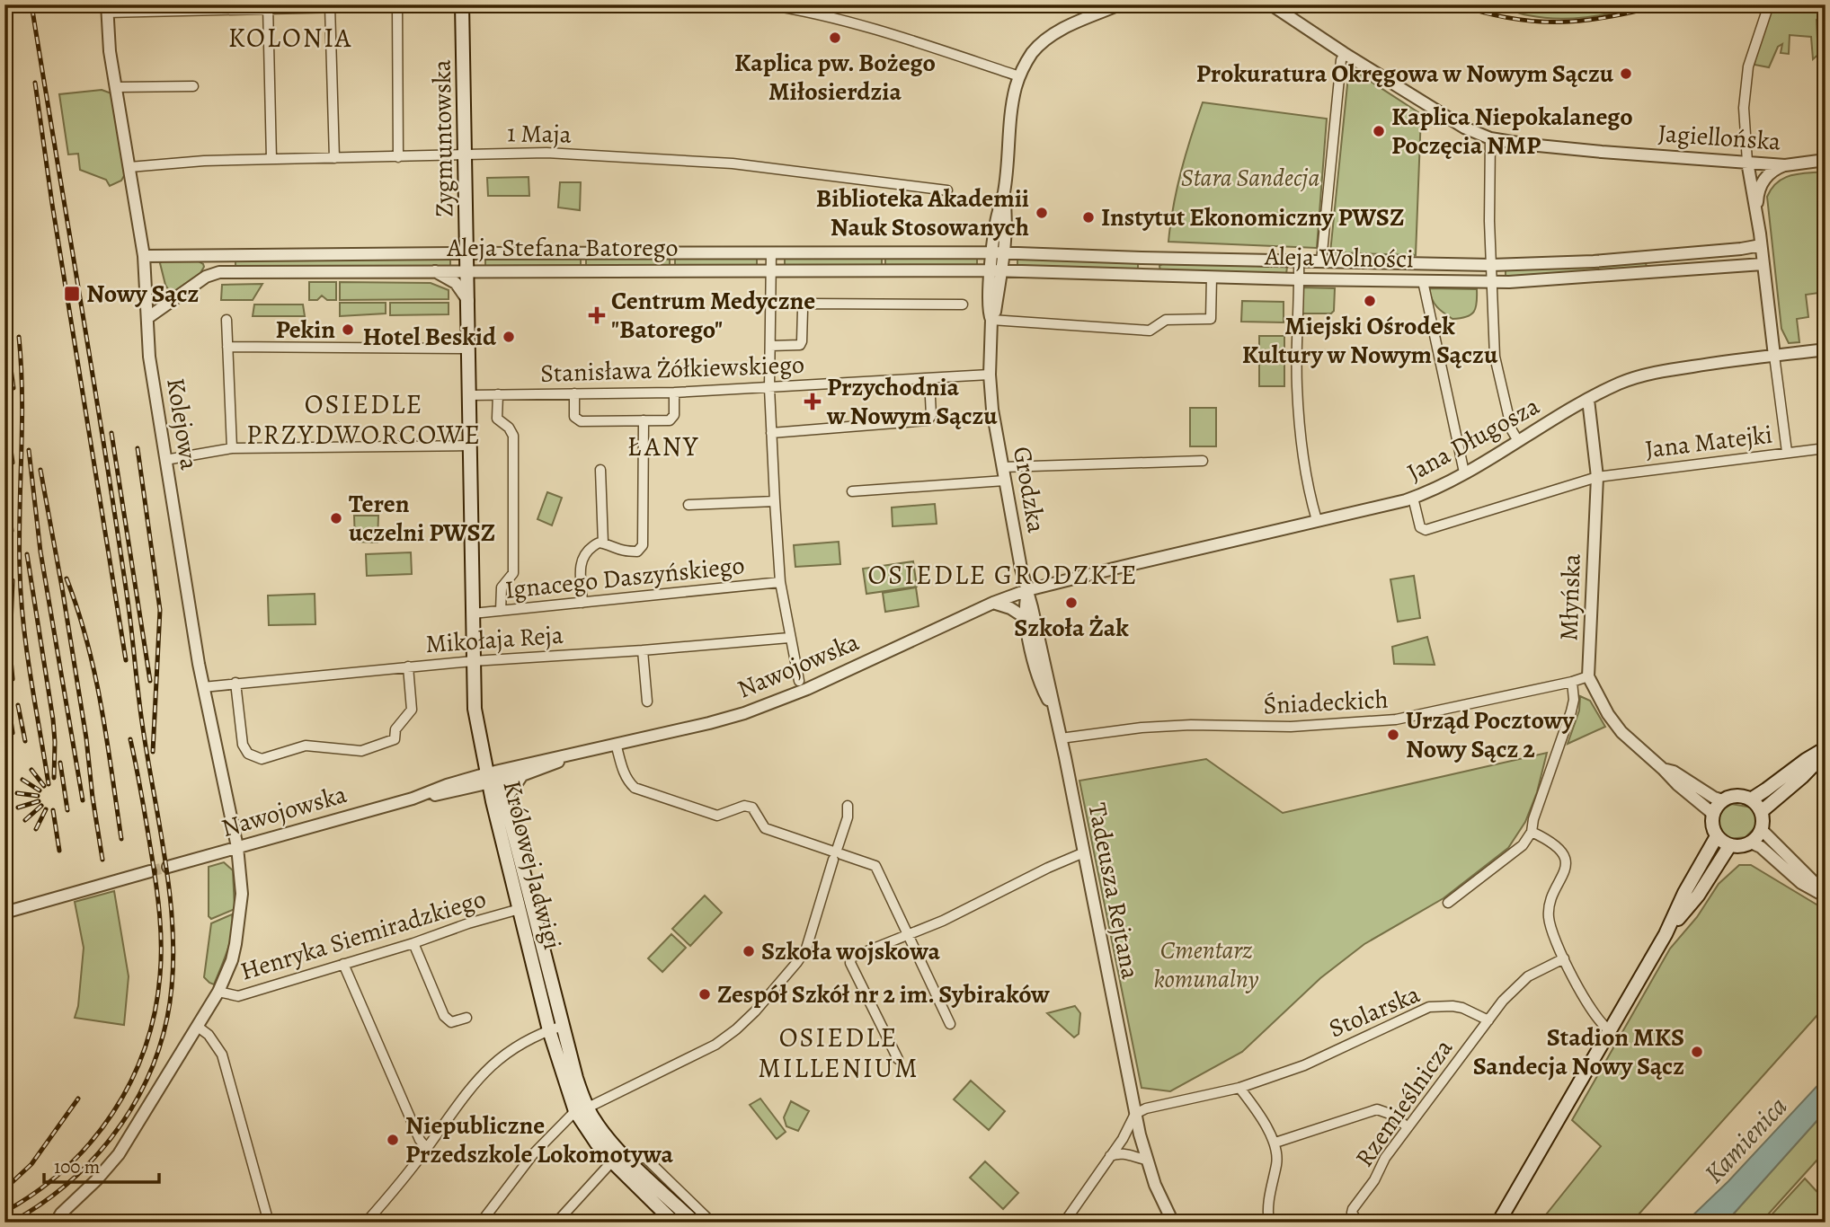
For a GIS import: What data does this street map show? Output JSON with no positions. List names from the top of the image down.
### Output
{
  "streets": {
    "main road": ["Zygmuntowska", "Królowej Jadwigi"],
    "street": [
      "1 Maja",
      "Jagiellońska",
      "Aleja Stefana Batorego",
      "Aleja Wolności",
      "Stanisława Żółkiewskiego",
      "Kolejowa",
      "Jana Długosza",
      "Jana Matejki",
      "Grodzka",
      "Ignacego Daszyńskiego",
      "Młyńska",
      "Mikołaja Reja",
      "Nawojowska",
      "Śniadeckich",
      "Tadeusza Rejtana",
      "Henryka Siemiradzkiego",
      "Stolarska",
      "Rzemieślnicza"
    ]
  },
  "crossings": [
    ["1 Maja", "Zygmuntowska"],
    ["1 Maja", "Kolejowa"],
    ["Zygmuntowska", "Aleja Stefana Batorego"],
    ["Zygmuntowska", "Stanisława Żółkiewskiego"],
    ["Zygmuntowska", "Królowej Jadwigi"],
    ["Aleja Stefana Batorego", "Aleja Wolności"],
    ["Aleja Stefana Batorego", "Kolejowa"],
    ["Aleja Stefana Batorego", "Grodzka"],
    ["Aleja Wolności", "Grodzka"],
    ["Stanisława Żółkiewskiego", "Grodzka"],
    ["Kolejowa", "Mikołaja Reja"],
    ["Kolejowa", "Nawojowska"],
    ["Kolejowa", "Henryka Siemiradzkiego"],
    ["Jana Długosza", "Jana Matejki"],
    ["Jana Długosza", "Grodzka"],
    ["Jana Długosza", "Młyńska"],
    ["Jana Długosza", "Nawojowska"],
    ["Jana Długosza", "Tadeusza Rejtana"],
    ["Jana Matejki", "Młyńska"],
    ["Grodzka", "Nawojowska"],
    ["Grodzka", "Tadeusza Rejtana"],
    ["Ignacego Daszyńskiego", "Królowej Jadwigi"],
    ["Młyńska", "Śniadeckich"],
    ["Mikołaja Reja", "Królowej Jadwigi"],
    ["Nawojowska", "Królowej Jadwigi"],
    ["Nawojowska", "Tadeusza Rejtana"],
    ["Śniadeckich", "Tadeusza Rejtana"],
    ["Królowej Jadwigi", "Henryka Siemiradzkiego"],
    ["Tadeusza Rejtana", "Stolarska"],
    ["Stolarska", "Rzemieślnicza"]
  ],
  "districts": [
    "KOLONIA",
    "OSIEDLE PRZYDWORCOWE",
    "ŁANY",
    "OSIEDLE GRODZKIE",
    "OSIEDLE MILLENIUM"
  ],
  "water": ["Kamienica"],
  "parks": ["Stara Sandecja", "Cmentarz komunalny"],
  "places": {
    "other": [
      "Kaplica pw. Bożego Miłosierdzia",
      "Prokuratura Okręgowa w Nowym Sączu",
      "Kaplica Niepokalanego Poczęcia NMP",
      "Biblioteka Akademii Nauk Stosowanych",
      "Instytut Ekonomiczny PWSZ",
      "Miejski Ośrodek Kultury w Nowym Sączu",
      "Pekin",
      "Hotel Beskid",
      "Teren uczelni PWSZ",
      "Szkoła Żak",
      "Urząd Pocztowy Nowy Sącz 2",
      "Szkoła wojskowa",
      "Zespół Szkół nr 2 im. Sybiraków",
      "Stadion MKS Sandecja Nowy Sącz",
      "Niepubliczne Przedszkole Lokomotywa"
    ],
    "transit": ["Nowy Sącz"],
    "health": ["Centrum Medyczne \"Batorego\"", "Przychodnia w Nowym Sączu"]
  },
  "scale_bar": "100 m"
}
